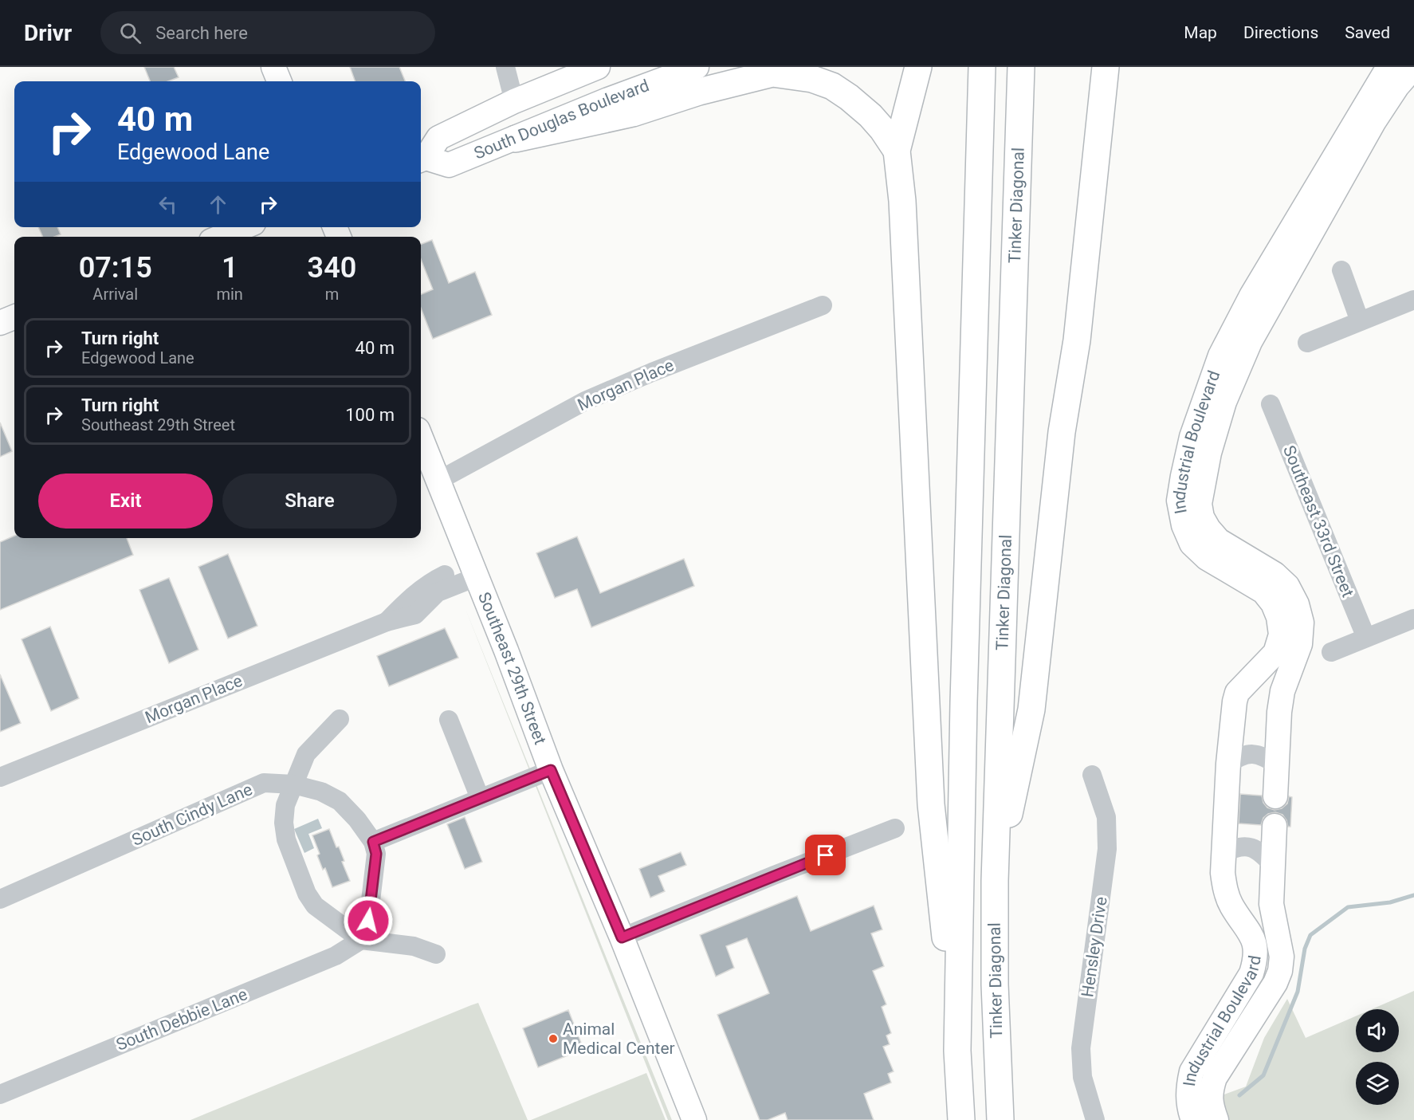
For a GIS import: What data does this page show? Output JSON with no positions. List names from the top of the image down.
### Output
{
  "streets": {
    "highway": ["Tinker Diagonal"],
    "main road": ["South Douglas Boulevard", "Industrial Boulevard", "Southeast 29th Street"],
    "street": [
      "Morgan Place",
      "Southeast 33rd Street",
      "South Cindy Lane",
      "Hensley Drive",
      "South Debbie Lane"
    ]
  },
  "crossings": [
    ["Morgan Place", "Southeast 29th Street"]
  ],
  "places": ["Animal Medical Center"],
  "page": {
    "header": "Drivr",
    "search": "Search here",
    "nav": ["Map", "Directions", "Saved"],
    "turn": ["40 m", "Edgewood Lane"],
    "eta": [
      "07:15",
      "Arrival",
      "1",
      "min",
      "340",
      "m"
    ],
    "list": [
      {
        "name": "Turn right",
        "note": "Edgewood Lane",
        "value": "40 m"
      },
      {
        "name": "Turn right",
        "note": "Southeast 29th Street",
        "value": "100 m"
      }
    ],
    "buttons": ["Exit", "Share"]
  }
}
